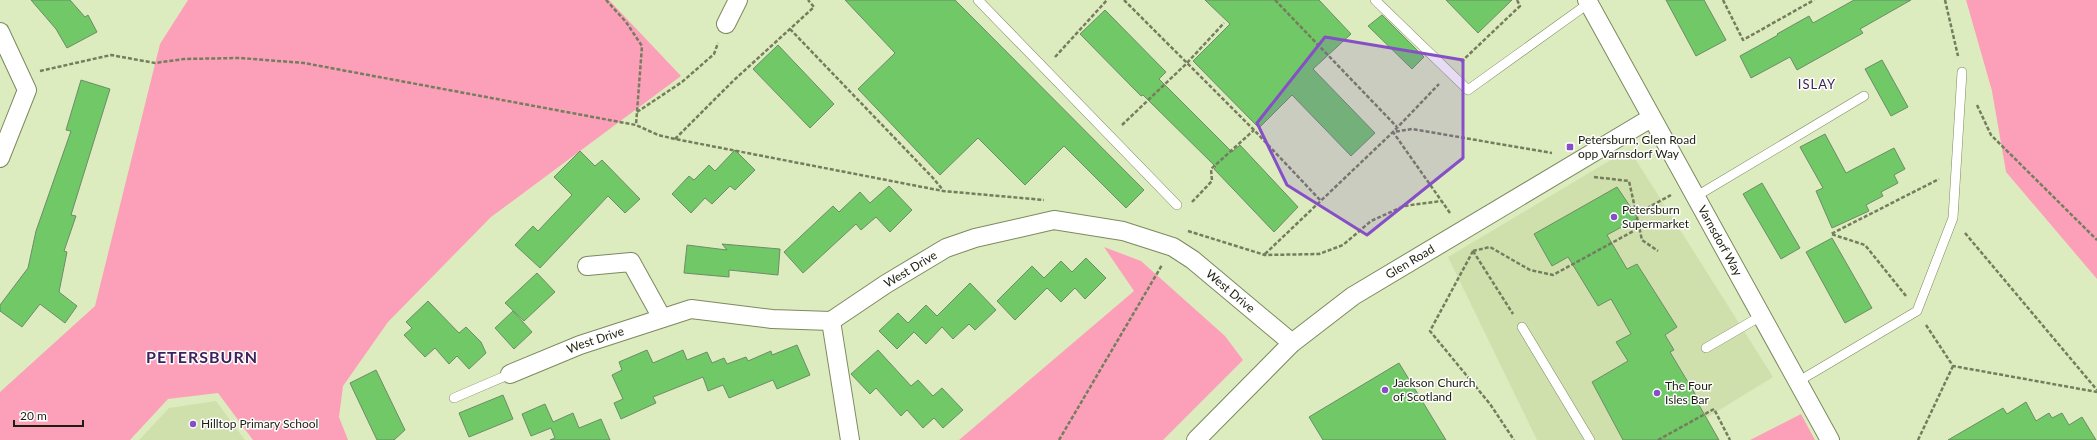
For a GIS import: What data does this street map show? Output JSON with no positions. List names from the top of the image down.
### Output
{
  "streets": {
    "street": ["Varnsdorf Way", "Glen Road", "West Drive"]
  },
  "crossings": [
    ["Varnsdorf Way", "Glen Road"],
    ["Glen Road", "West Drive"]
  ],
  "districts": ["ISLAY", "PETERSBURN"],
  "places": {
    "transit": ["Petersburn, Glen Road opp Varnsdorf Way"],
    "other": [
      "Petersburn Supermarket",
      "Jackson Church of Scotland",
      "The Four Isles Bar",
      "Hilltop Primary School"
    ]
  },
  "scale_bar": "20 m"
}
